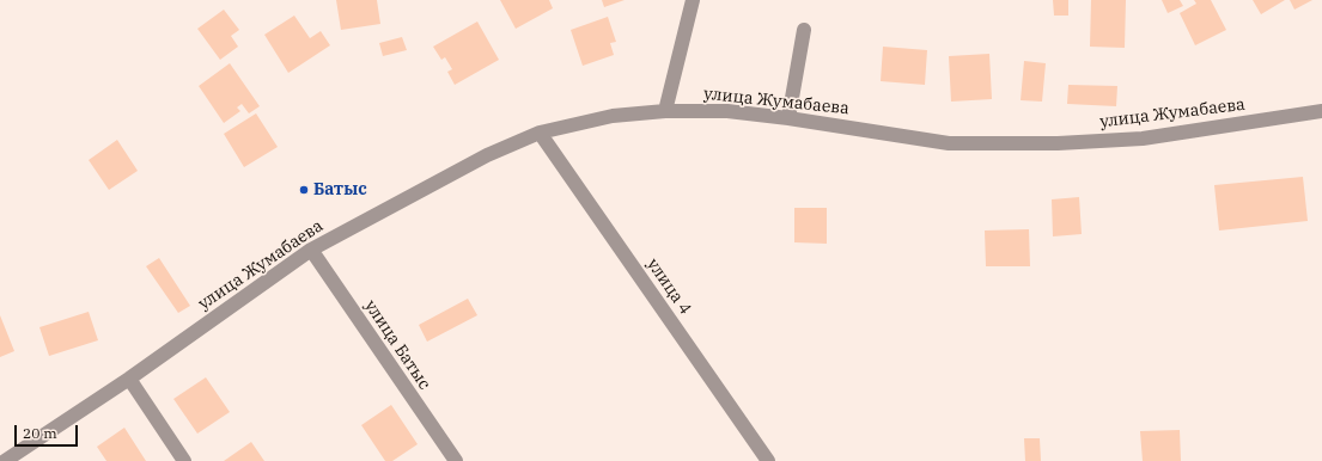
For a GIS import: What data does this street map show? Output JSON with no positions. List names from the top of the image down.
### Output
{
  "streets": {
    "street": ["улица Жумабаева", "улица 4", "улица Батыс"]
  },
  "crossings": [
    ["улица Жумабаева", "улица 4"],
    ["улица Жумабаева", "улица Батыс"]
  ],
  "places": ["Батыс"],
  "scale_bar": "20 m"
}
